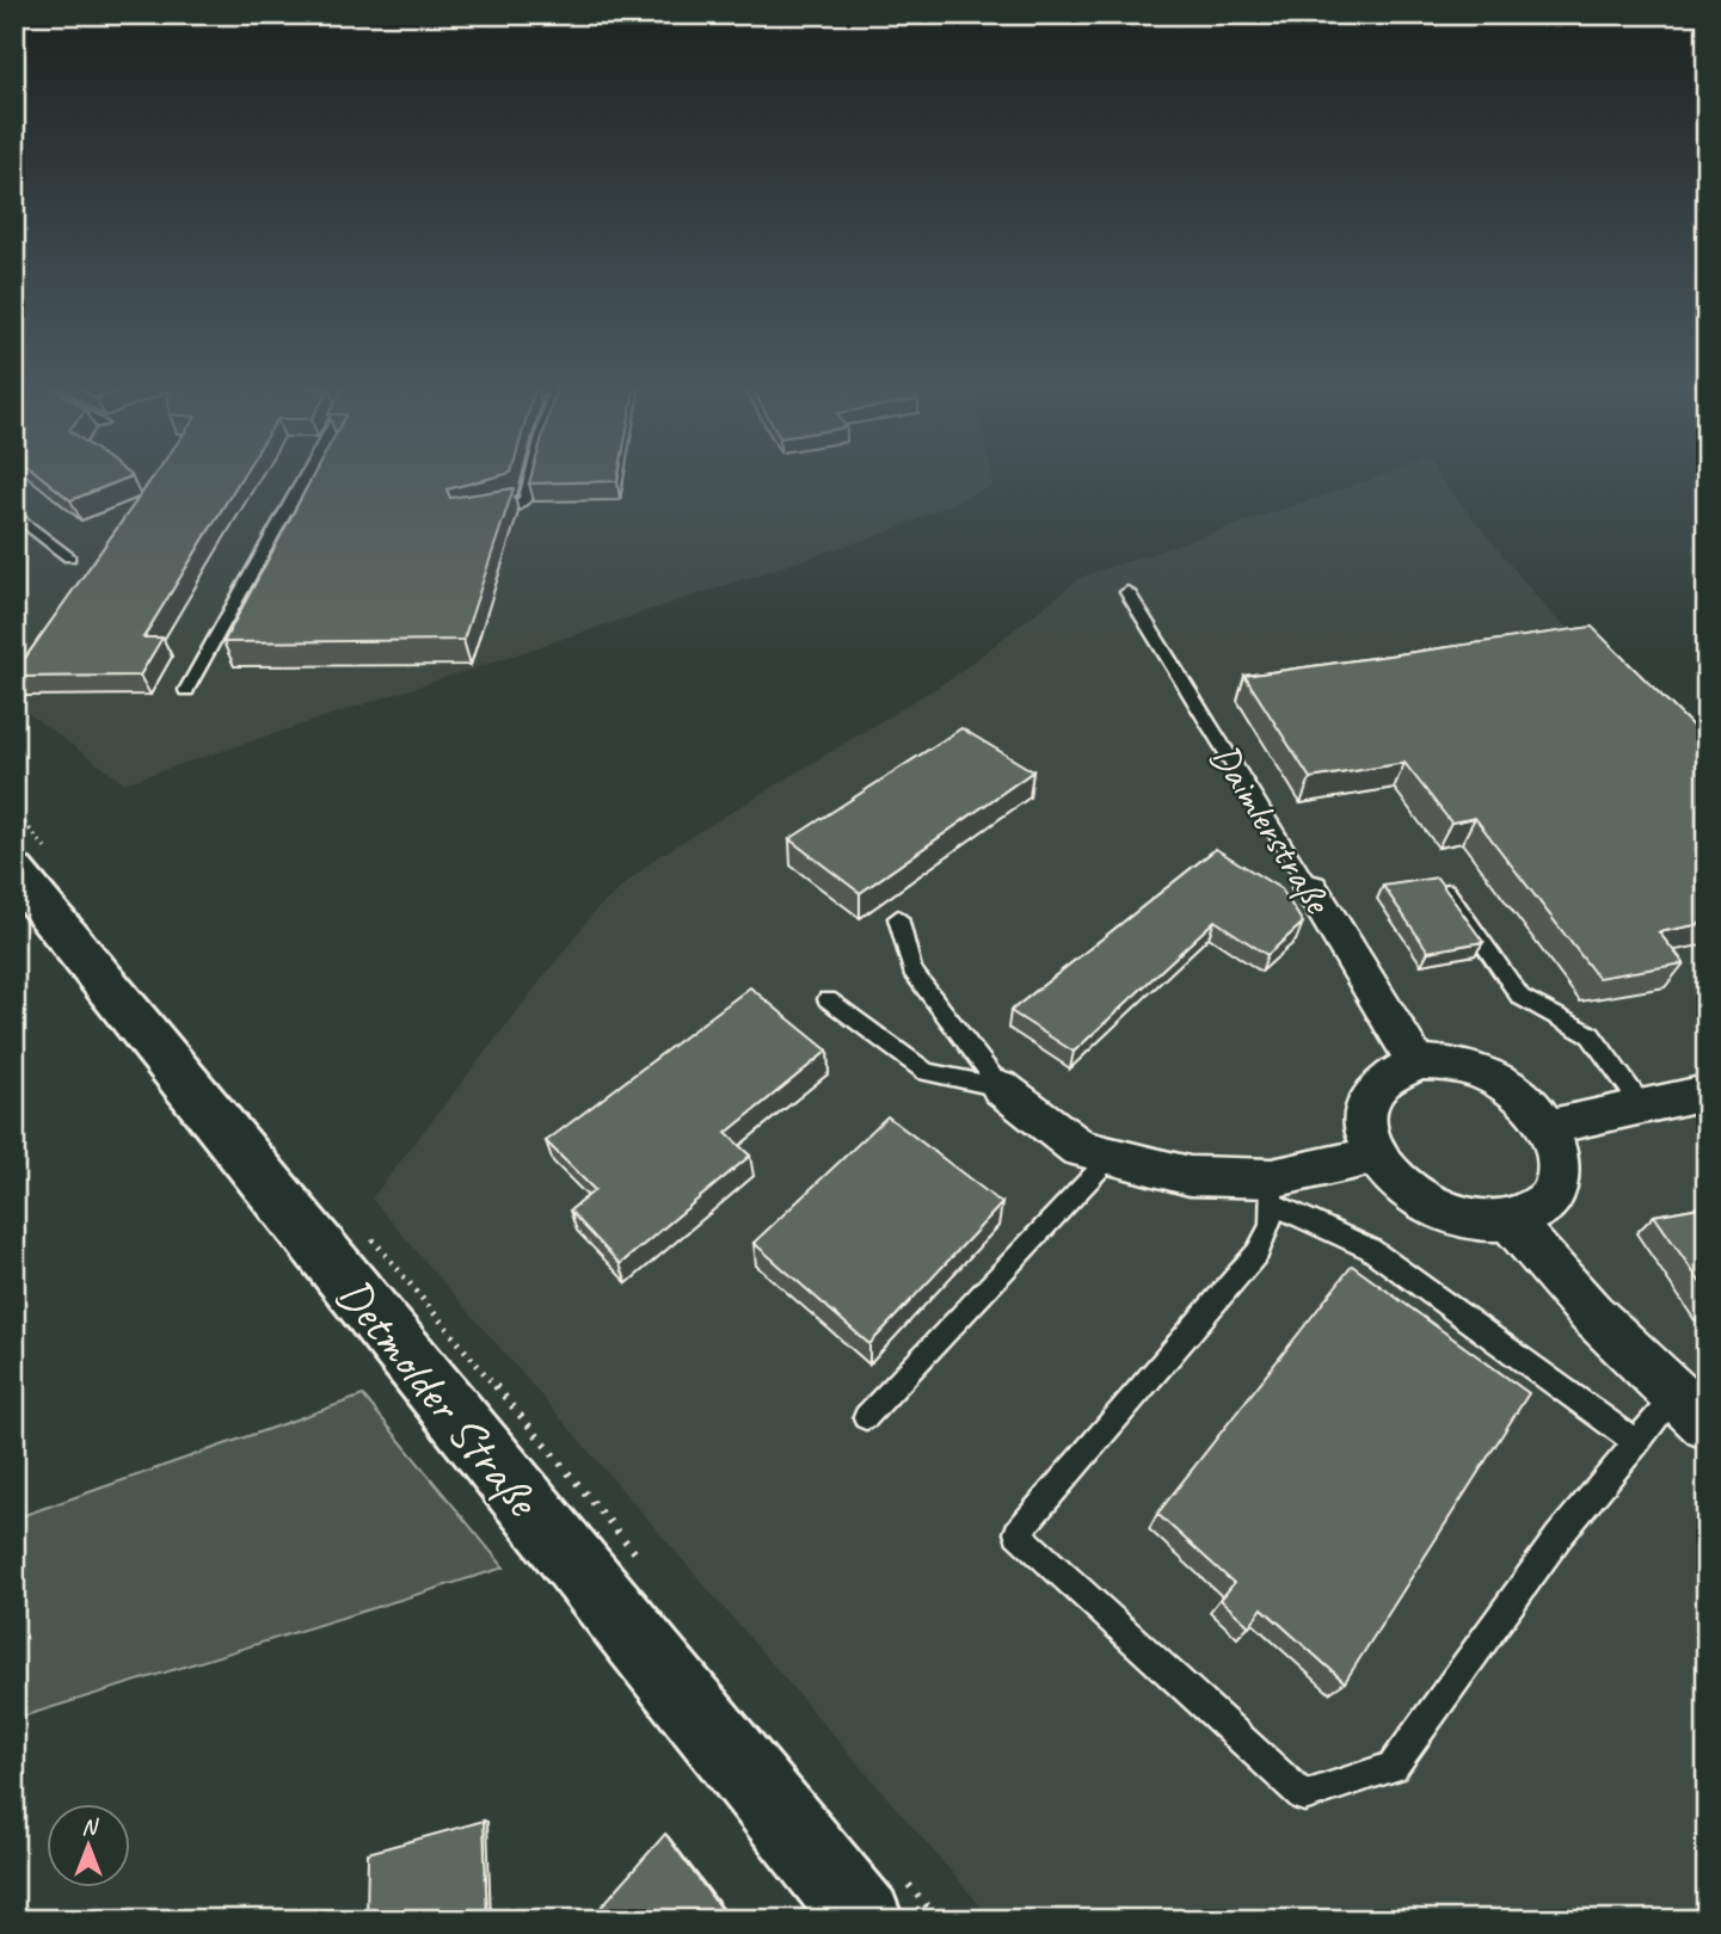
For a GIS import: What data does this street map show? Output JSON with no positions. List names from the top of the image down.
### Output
{
  "streets": {
    "main road": ["Detmolder Straße"],
    "street": ["Daimlerstraße"]
  },
  "north": "top"
}
